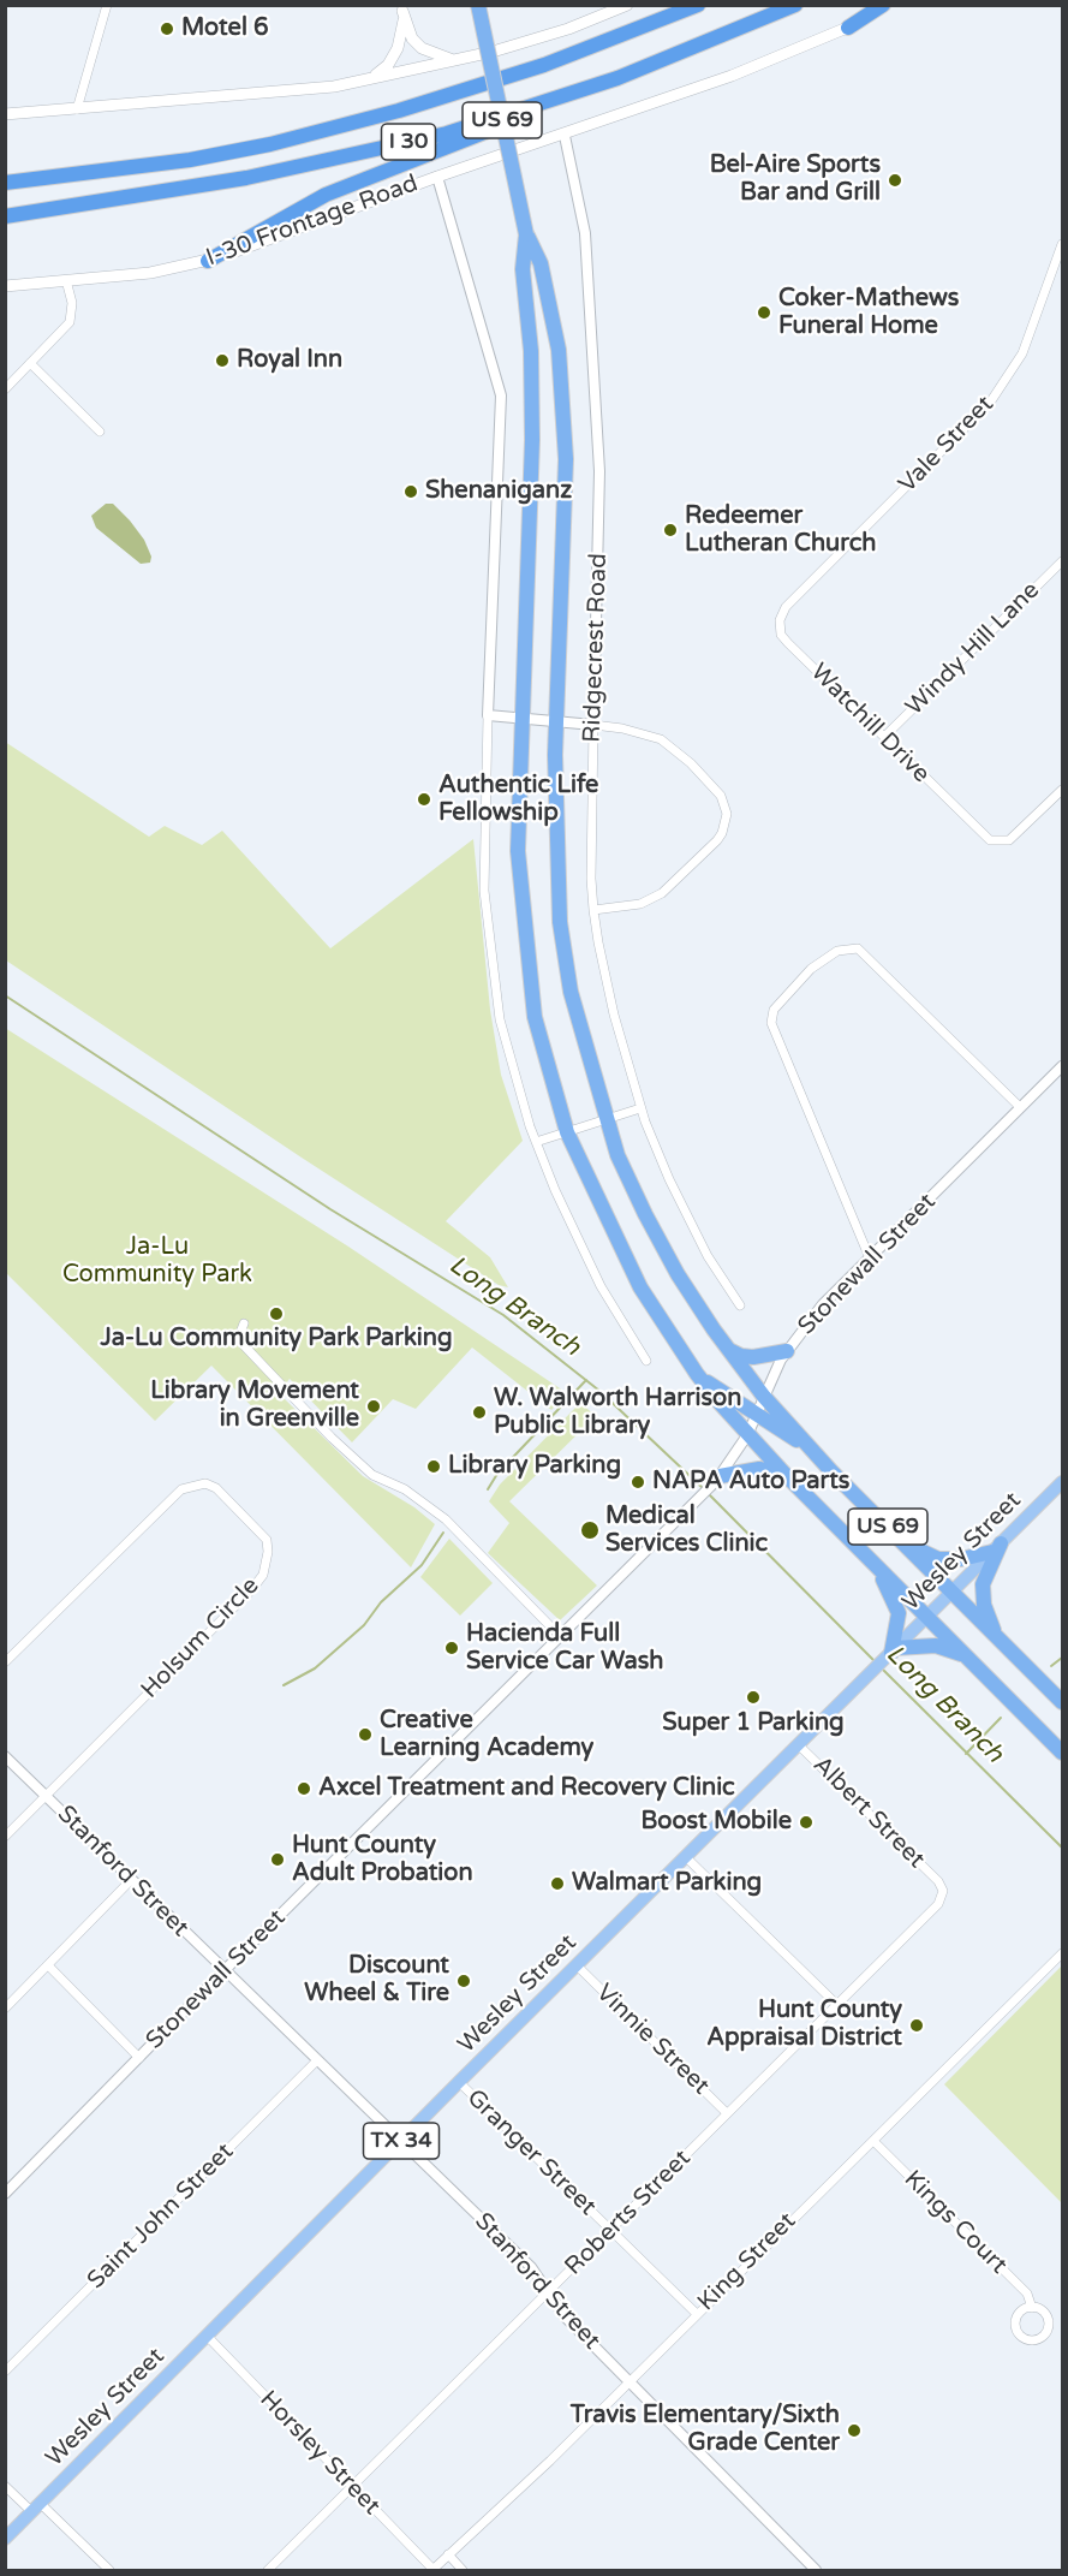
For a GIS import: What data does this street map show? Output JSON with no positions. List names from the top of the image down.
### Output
{
  "streets": {
    "highway": ["US 69", "I 30"],
    "main road": ["I-30 Frontage Road", "Wesley Street", "TX 34"],
    "street": [
      "Vale Street",
      "Ridgecrest Road",
      "Windy Hill Lane",
      "Watchill Drive",
      "Stonewall Street",
      "Holsum Circle",
      "Albert Street",
      "Stanford Street",
      "Vinnie Street",
      "Granger Street",
      "Roberts Street",
      "Saint John Street",
      "Kings Court",
      "King Street",
      "Horsley Street"
    ]
  },
  "crossings": [
    ["US 69", "Stonewall Street"],
    ["US 69", "Wesley Street"],
    ["I-30 Frontage Road", "Ridgecrest Road"],
    ["Vale Street", "Watchill Drive"],
    ["Windy Hill Lane", "Watchill Drive"],
    ["Stonewall Street", "Stanford Street"],
    ["Wesley Street", "Albert Street"],
    ["Wesley Street", "Stanford Street"],
    ["Wesley Street", "Vinnie Street"],
    ["Wesley Street", "Granger Street"],
    ["Wesley Street", "Horsley Street"],
    ["Holsum Circle", "Stanford Street"],
    ["Albert Street", "Roberts Street"],
    ["Stanford Street", "Roberts Street"],
    ["Stanford Street", "Saint John Street"],
    ["Stanford Street", "King Street"],
    ["Vinnie Street", "Roberts Street"],
    ["Granger Street", "Roberts Street"],
    ["Granger Street", "King Street"],
    ["Roberts Street", "Horsley Street"],
    ["Kings Court", "King Street"],
    ["King Street", "Horsley Street"]
  ],
  "water": ["Long Branch"],
  "parks": ["Ja-Lu Community Park"],
  "places": [
    "Motel 6",
    "Bel-Aire Sports Bar and Grill",
    "Coker-Mathews Funeral Home",
    "Royal Inn",
    "Shenaniganz",
    "Redeemer Lutheran Church",
    "Authentic Life Fellowship",
    "Ja-Lu Community Park Parking",
    "Library Movement in Greenville",
    "W. Walworth Harrison Public Library",
    "Library Parking",
    "NAPA Auto Parts",
    "Medical Services Clinic",
    "Hacienda Full Service Car Wash",
    "Super 1 Parking",
    "Creative Learning Academy",
    "Axcel Treatment and Recovery Clinic",
    "Boost Mobile",
    "Hunt County Adult Probation",
    "Walmart Parking",
    "Discount Wheel & Tire",
    "Hunt County Appraisal District",
    "Travis Elementary/Sixth Grade Center"
  ]
}
